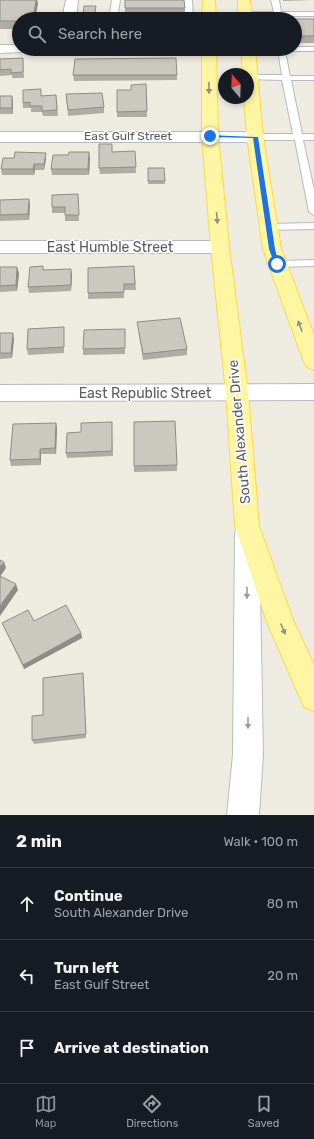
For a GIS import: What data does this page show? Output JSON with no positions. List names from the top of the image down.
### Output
{
  "streets": {
    "main road": ["South Alexander Drive"],
    "street": ["East Gulf Street", "East Humble Street", "East Republic Street"]
  },
  "crossings": [
    ["East Gulf Street", "South Alexander Drive"],
    ["East Humble Street", "South Alexander Drive"],
    ["East Republic Street", "South Alexander Drive"]
  ],
  "north": "top",
  "page": {
    "search": "Search here",
    "heading": ["2 min", "Walk · 100 m"],
    "list": [
      ["Continue", "South Alexander Drive", "80 m"],
      ["Turn left", "East Gulf Street", "20 m"],
      "Arrive at destination"
    ],
    "nav": ["Map", "Directions", "Saved"]
  }
}
